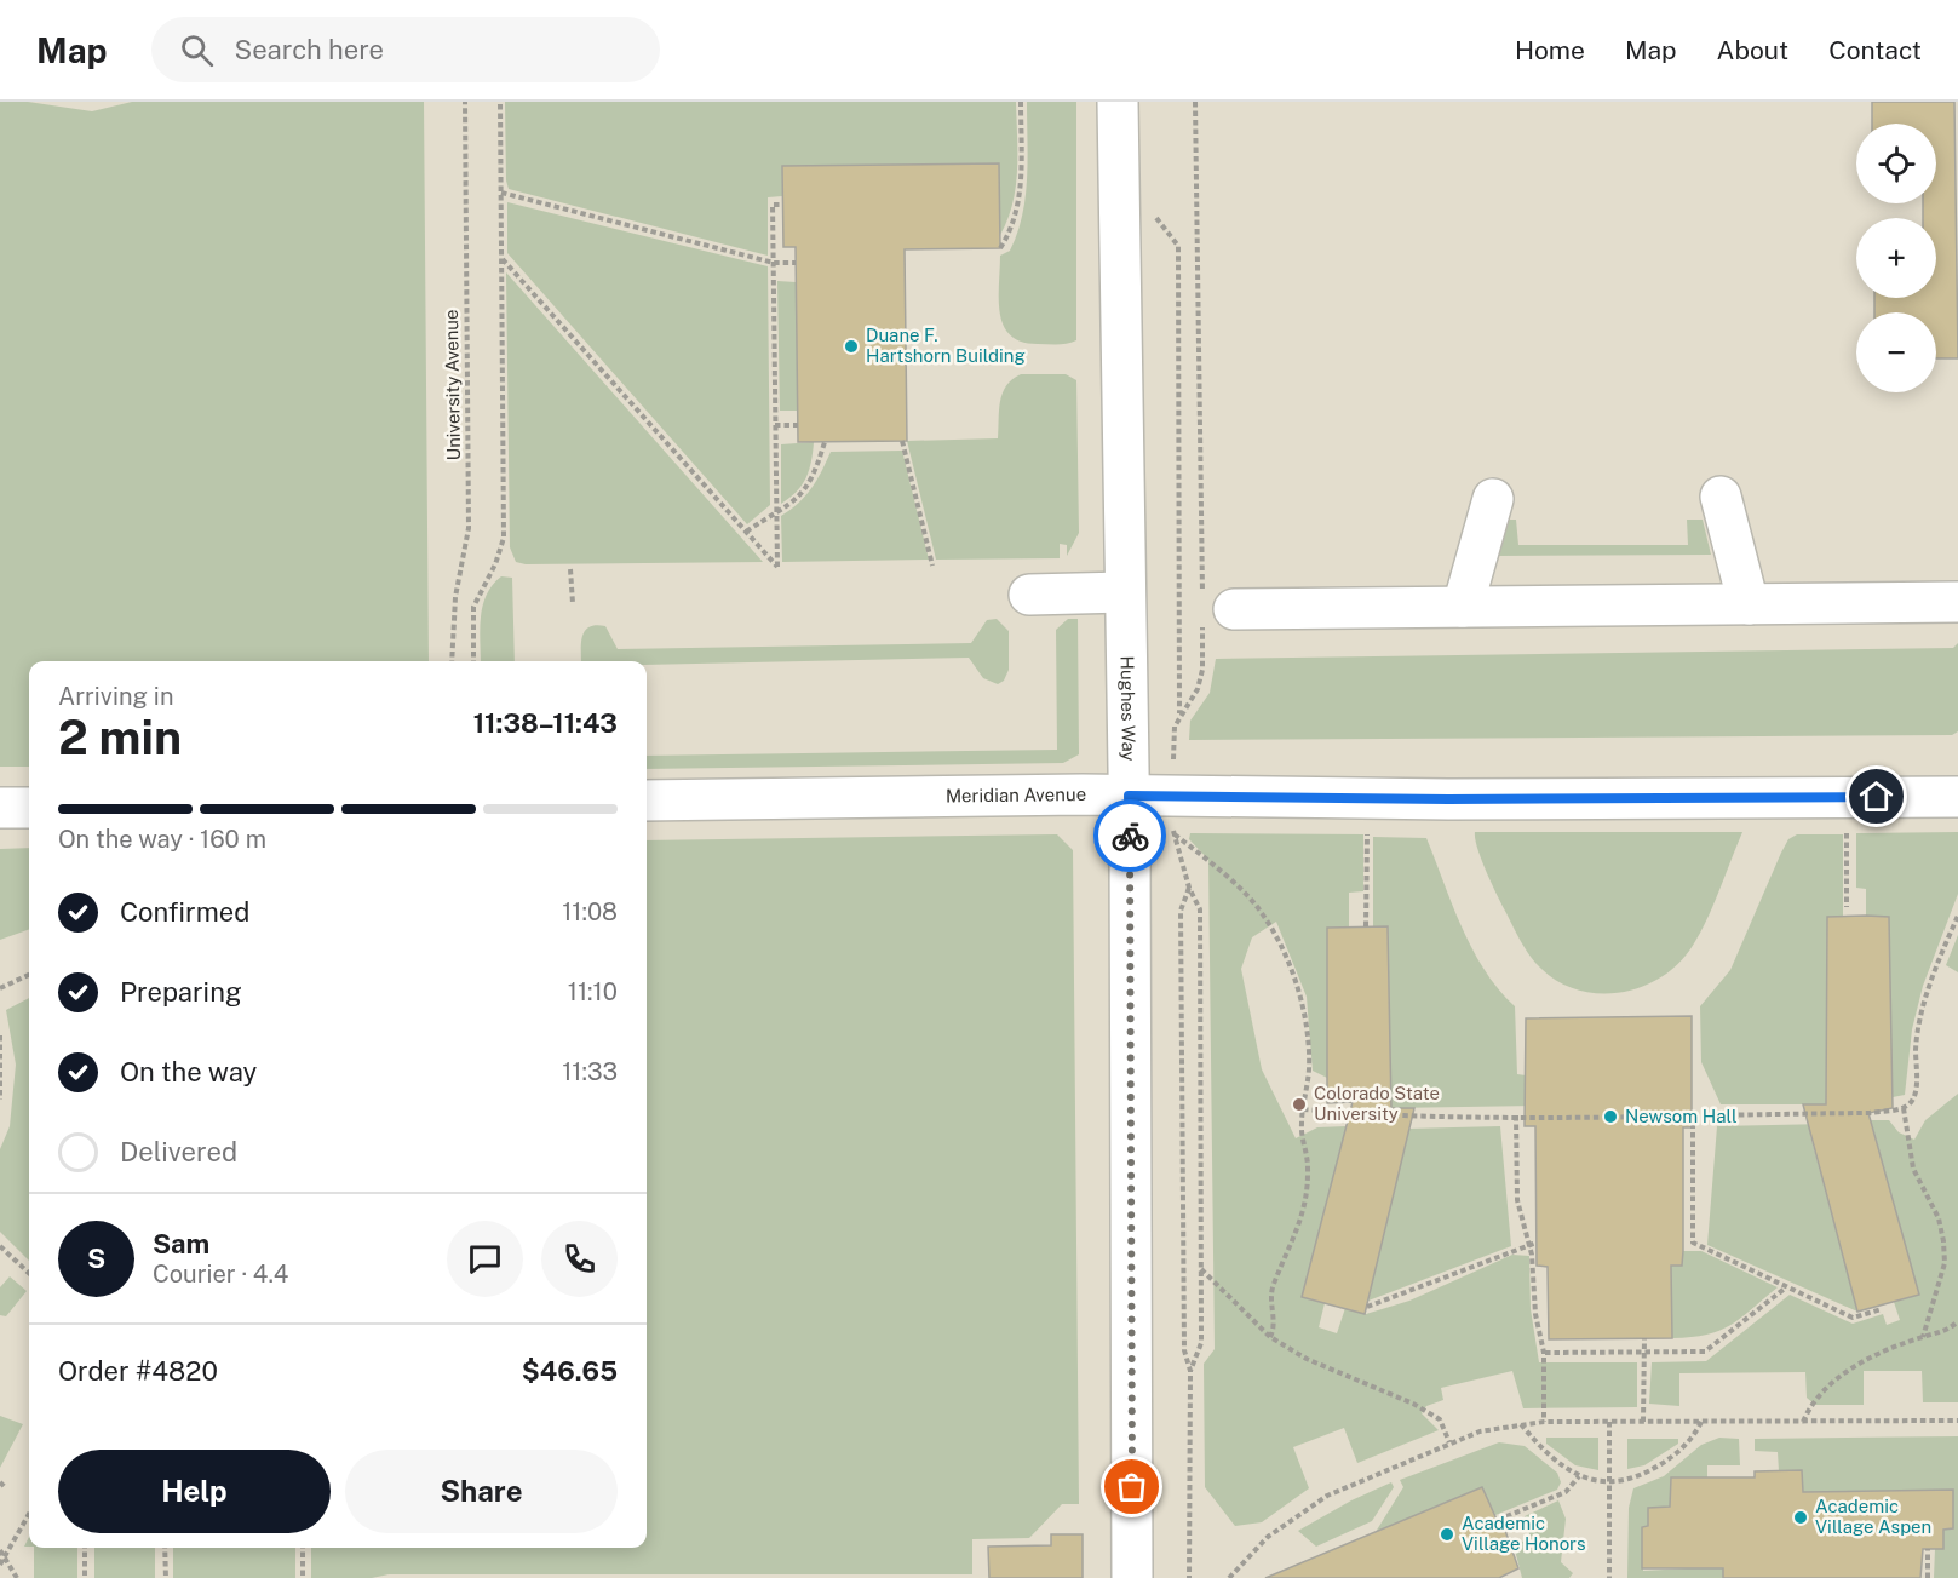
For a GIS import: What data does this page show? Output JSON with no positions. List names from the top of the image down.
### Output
{
  "streets": {
    "street": ["Hughes Way", "Meridian Avenue"],
    "path": ["University Avenue"]
  },
  "crossings": [
    ["Hughes Way", "Meridian Avenue"]
  ],
  "places": [
    "Duane F. Hartshorn Building",
    "Colorado State University",
    "Newsom Hall",
    "Academic Village Aspen",
    "Academic Village Honors"
  ],
  "page": {
    "header": "Map",
    "search": "Search here",
    "nav": [
      "Home",
      "Map",
      "About",
      "Contact"
    ],
    "map_buttons": ["+", "−"],
    "heading": ["2 min", "Arriving in", "11:38–11:43"],
    "panel": [
      "Sam",
      "Courier · 4.4",
      "Order #4820",
      "$46.65"
    ],
    "bar": "On the way · 160 m",
    "list": [
      ["Confirmed", "11:08"],
      ["Preparing", "11:10"],
      ["On the way", "11:33"],
      "Delivered"
    ],
    "round": "S",
    "buttons": ["Help", "Share"]
  }
}
